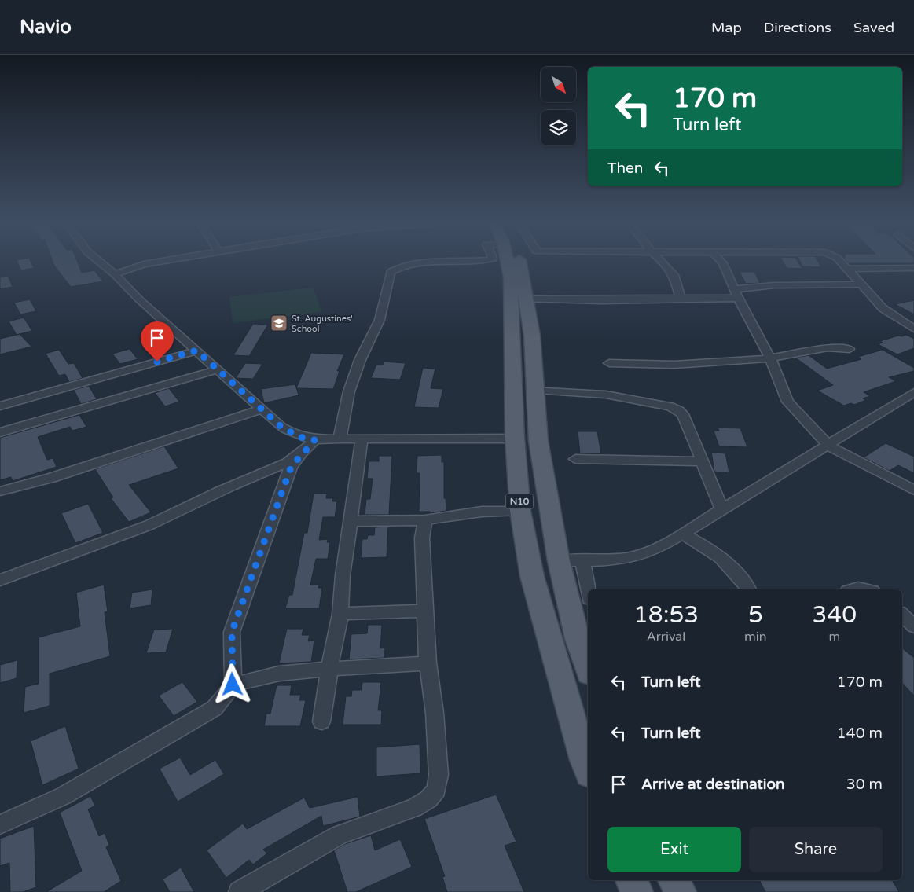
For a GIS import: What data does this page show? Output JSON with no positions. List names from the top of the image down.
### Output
{
  "streets": {
    "main road": ["N10"]
  },
  "places": {
    "school or university": ["St. Augustines' School"]
  },
  "north": "bottom right",
  "page": {
    "header": "Navio",
    "nav": ["Map", "Directions", "Saved"],
    "turn": ["170 m", "Turn left"],
    "then": "Then",
    "eta": [
      "18:53",
      "Arrival",
      "5",
      "min",
      "340",
      "m"
    ],
    "list": [
      {
        "name": "Turn left",
        "value": "170 m"
      },
      {
        "name": "Turn left",
        "value": "140 m"
      },
      {
        "name": "Arrive at destination",
        "value": "30 m"
      }
    ],
    "buttons": ["Exit", "Share"]
  }
}
